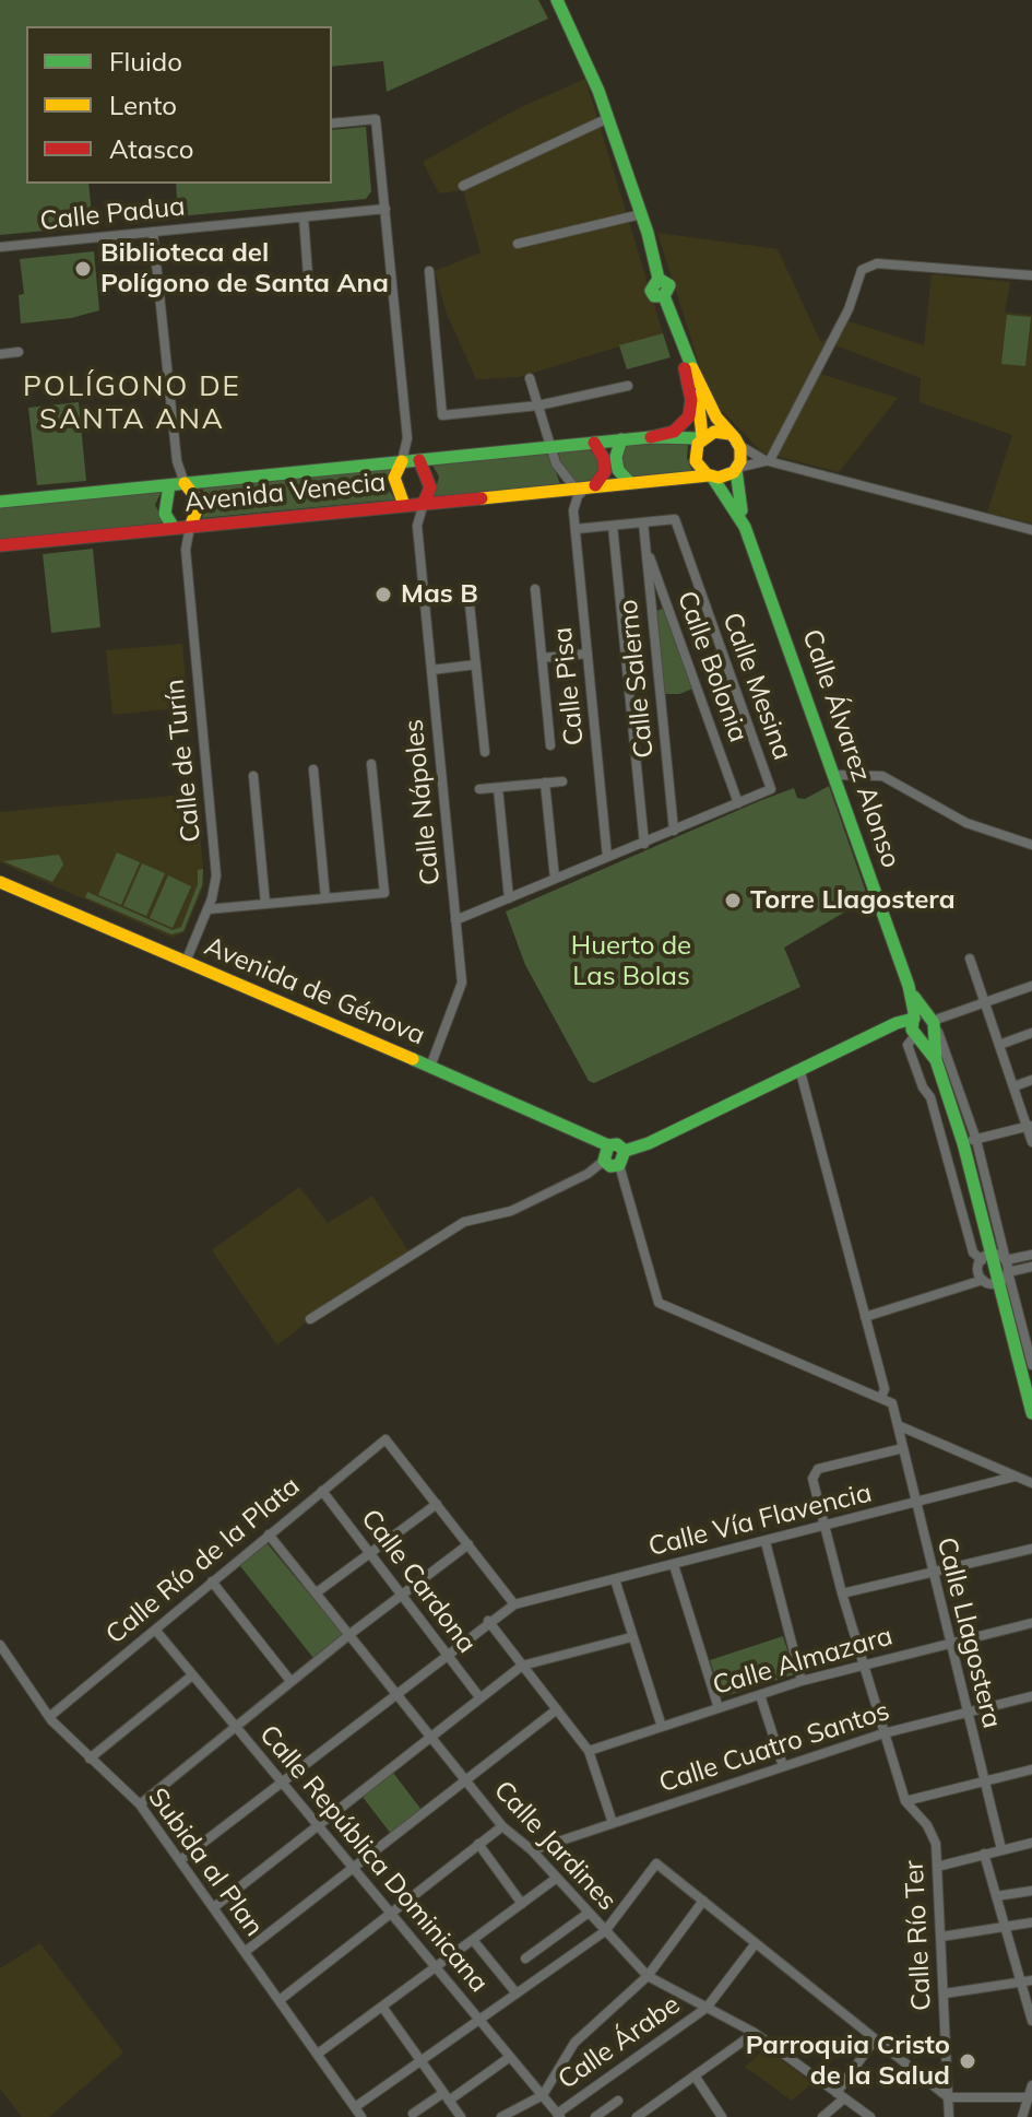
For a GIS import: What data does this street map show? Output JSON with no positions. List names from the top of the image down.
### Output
{
  "streets": {
    "street": [
      "Calle Padua",
      "Avenida Venecia",
      "Calle Bolonia",
      "Calle Salerno",
      "Calle Pisa",
      "Calle Mesina",
      "Calle Álvarez Alonso",
      "Calle de Turín",
      "Calle Nápoles",
      "Avenida de Génova",
      "Calle Vía Flavencia",
      "Calle Río de la Plata",
      "Calle Cardona",
      "Calle Llagostera",
      "Calle Almazara",
      "Calle Cuatro Santos",
      "Calle Jardines",
      "Calle República Dominicana",
      "Subida al Plan",
      "Calle Río Ter",
      "Calle Árabe"
    ]
  },
  "crossings": [
    ["Avenida Venecia", "Calle Álvarez Alonso"],
    ["Avenida Venecia", "Calle de Turín"],
    ["Avenida Venecia", "Calle Nápoles"],
    ["Calle Bolonia", "Calle Salerno"],
    ["Calle Bolonia", "Calle Mesina"],
    ["Calle Salerno", "Calle Mesina"],
    ["Calle Pisa", "Calle Mesina"],
    ["Calle Mesina", "Calle Nápoles"],
    ["Calle de Turín", "Avenida de Génova"],
    ["Calle Nápoles", "Avenida de Génova"],
    ["Calle Vía Flavencia", "Calle Cardona"],
    ["Calle Vía Flavencia", "Calle Llagostera"],
    ["Calle Vía Flavencia", "Calle Jardines"],
    ["Calle Vía Flavencia", "Calle República Dominicana"],
    ["Calle Vía Flavencia", "Subida al Plan"],
    ["Calle Vía Flavencia", "Calle Río Ter"],
    ["Calle Río de la Plata", "Calle Cardona"],
    ["Calle Río de la Plata", "Calle Jardines"],
    ["Calle Río de la Plata", "Calle República Dominicana"],
    ["Calle Río de la Plata", "Subida al Plan"],
    ["Calle Llagostera", "Calle Almazara"],
    ["Calle Llagostera", "Calle Cuatro Santos"],
    ["Calle Llagostera", "Calle Río Ter"],
    ["Calle Almazara", "Calle Río Ter"],
    ["Calle Cuatro Santos", "Calle Jardines"],
    ["Calle Cuatro Santos", "Calle Río Ter"],
    ["Calle Jardines", "Calle Árabe"],
    ["Calle República Dominicana", "Calle Árabe"]
  ],
  "districts": ["POLÍGONO DE SANTA ANA"],
  "parks": ["Huerto de Las Bolas"],
  "places": [
    "Biblioteca del Polígono de Santa Ana",
    "Mas B",
    "Torre Llagostera",
    "Parroquia Cristo de la Salud"
  ],
  "legend": ["Fluido", "Lento", "Atasco"]
}
